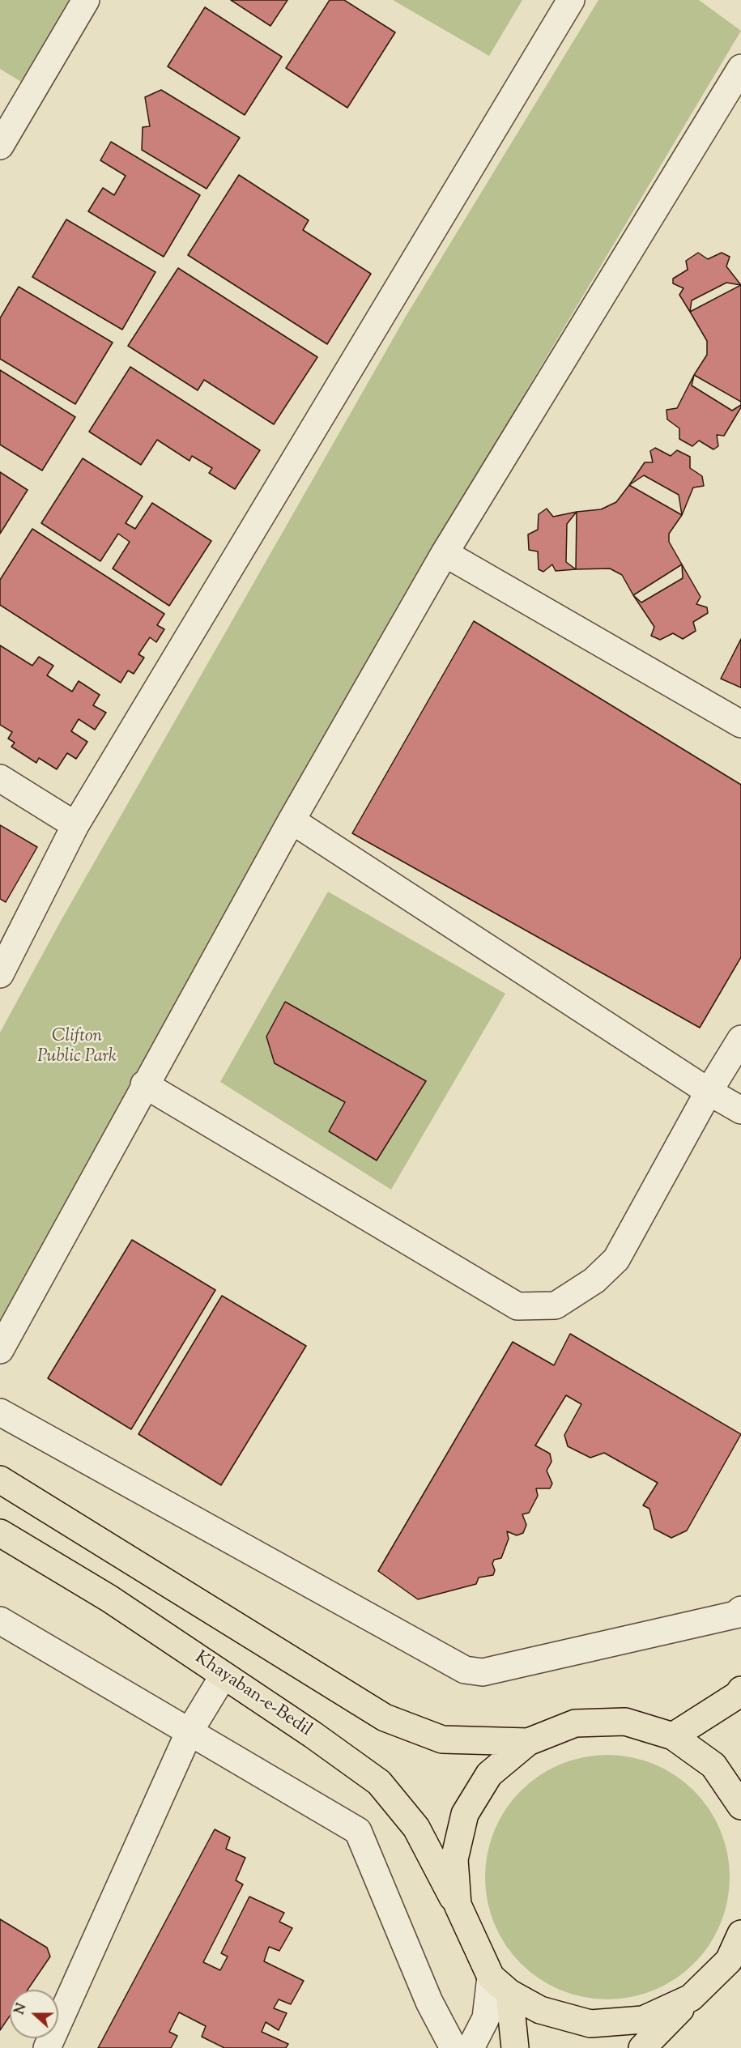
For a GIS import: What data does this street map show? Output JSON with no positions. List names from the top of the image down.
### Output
{
  "streets": {
    "main road": ["Khayaban-e-Bedil"]
  },
  "parks": ["Clifton Public Park"],
  "north": "left"
}
